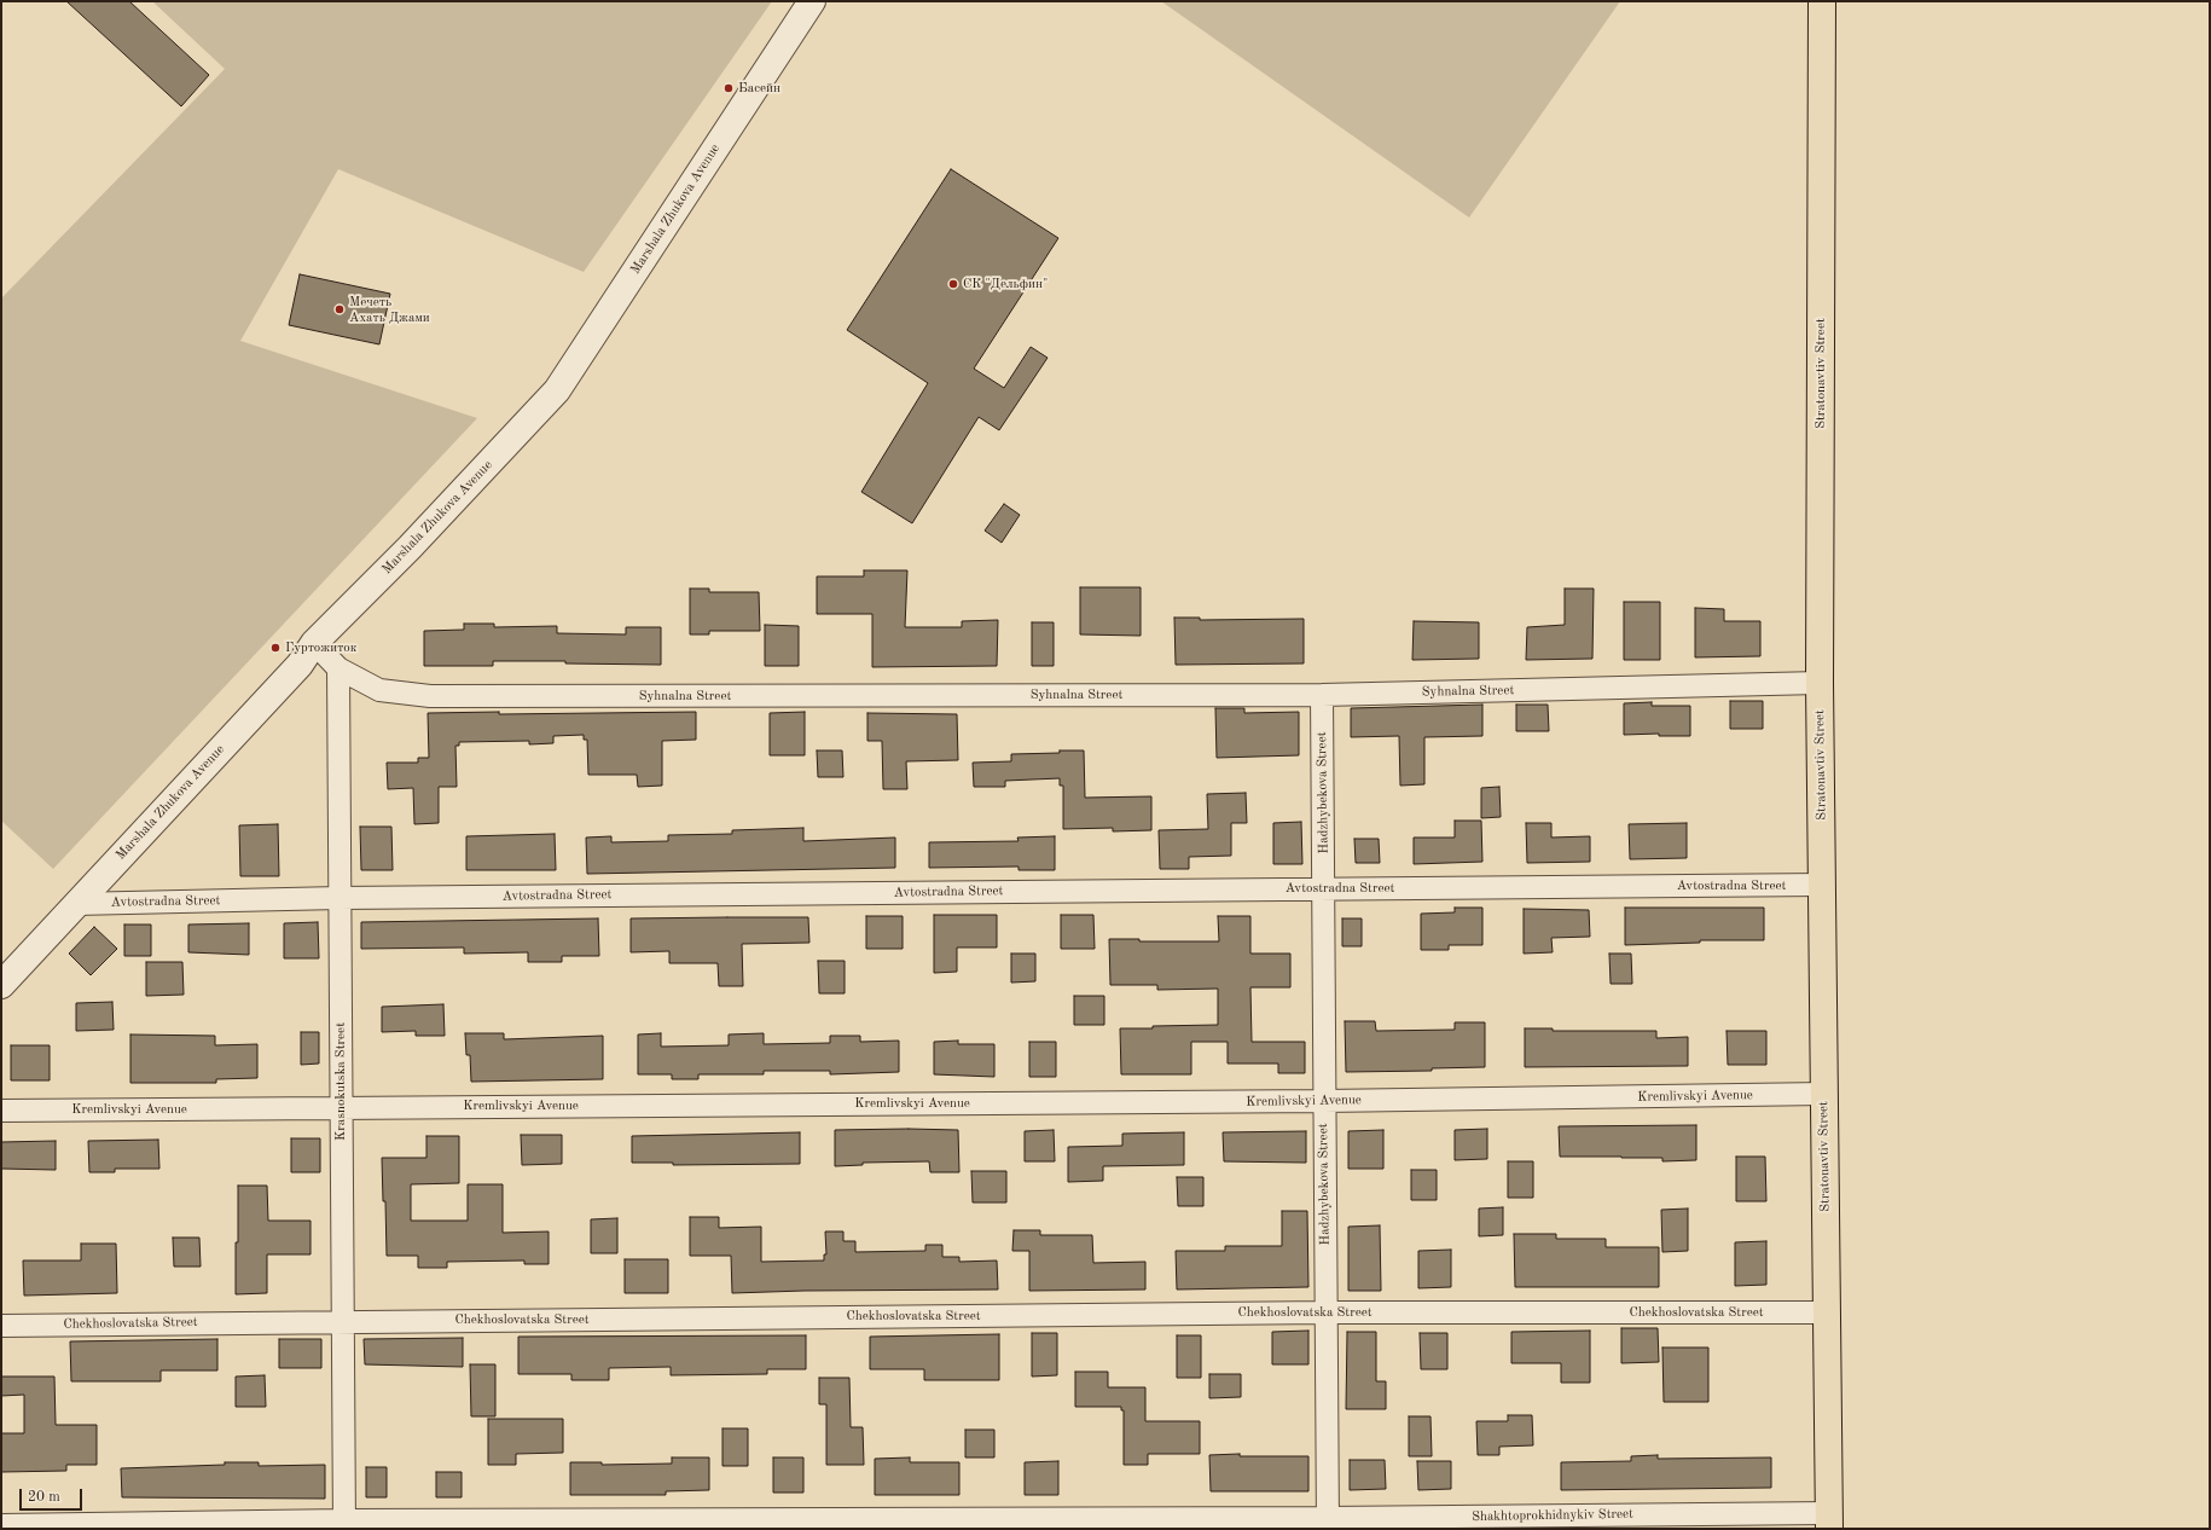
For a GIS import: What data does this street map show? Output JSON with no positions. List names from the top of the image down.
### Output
{
  "streets": {
    "main road": ["Stratonavtiv Street"],
    "street": [
      "Marshala Zhukova Avenue",
      "Syhnalna Street",
      "Hadzhybekova Street",
      "Avtostradna Street",
      "Krasnokutska Street",
      "Kremlivskyi Avenue",
      "Chekhoslovatska Street",
      "Shakhtoprokhidnykiv Street"
    ]
  },
  "crossings": [
    ["Marshala Zhukova Avenue", "Avtostradna Street"],
    ["Stratonavtiv Street", "Syhnalna Street"],
    ["Stratonavtiv Street", "Avtostradna Street"],
    ["Stratonavtiv Street", "Kremlivskyi Avenue"],
    ["Stratonavtiv Street", "Chekhoslovatska Street"],
    ["Stratonavtiv Street", "Shakhtoprokhidnykiv Street"],
    ["Syhnalna Street", "Hadzhybekova Street"],
    ["Syhnalna Street", "Krasnokutska Street"],
    ["Hadzhybekova Street", "Avtostradna Street"],
    ["Hadzhybekova Street", "Kremlivskyi Avenue"],
    ["Hadzhybekova Street", "Chekhoslovatska Street"],
    ["Hadzhybekova Street", "Shakhtoprokhidnykiv Street"],
    ["Avtostradna Street", "Krasnokutska Street"],
    ["Krasnokutska Street", "Kremlivskyi Avenue"],
    ["Krasnokutska Street", "Chekhoslovatska Street"],
    ["Krasnokutska Street", "Shakhtoprokhidnykiv Street"]
  ],
  "places": [
    "Басейн",
    "СК \"Дельфин\"",
    "Мечеть Ахать Джами",
    "Гуртожиток"
  ],
  "scale_bar": "20 m"
}
